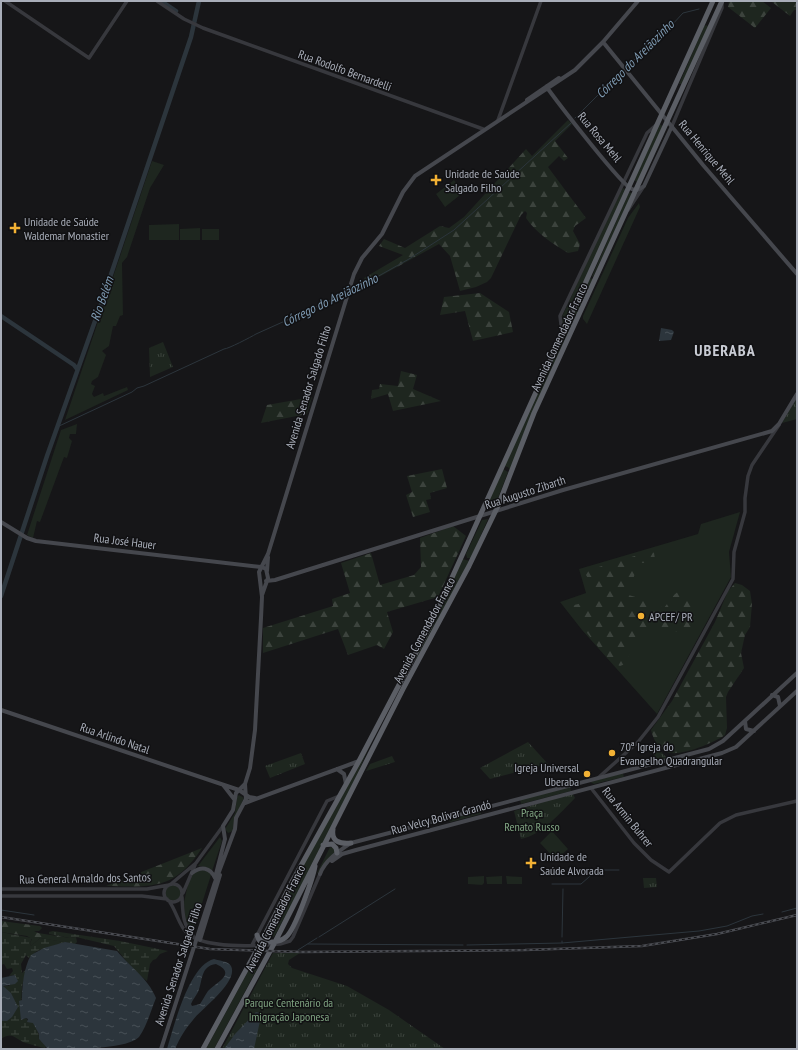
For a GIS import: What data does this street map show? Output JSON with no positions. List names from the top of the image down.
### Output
{
  "streets": {
    "highway": ["Avenida Comendador Franco"],
    "main road": [
      "Rua Rosa Mehl",
      "Rua Henrique Mehl",
      "Avenida Senador Salgado Filho",
      "Rua Augusto Zibarth",
      "Rua José Hauer",
      "Rua Arlindo Natal",
      "Rua Velcy Bolivar Grandó"
    ],
    "street": ["Rua Rodolfo Bernardelli", "Rua Armin Buhrer", "Rua General Arnaldo dos Santos"]
  },
  "crossings": [
    ["Rua Rodolfo Bernardelli", "Avenida Senador Salgado Filho"],
    ["Rua Rosa Mehl", "Avenida Comendador Franco"],
    ["Rua Rosa Mehl", "Avenida Senador Salgado Filho"],
    ["Rua Henrique Mehl", "Avenida Comendador Franco"],
    ["Rua Henrique Mehl", "Avenida Senador Salgado Filho"],
    ["Avenida Comendador Franco", "Rua Augusto Zibarth"],
    ["Avenida Comendador Franco", "Rua Velcy Bolivar Grandó"],
    ["Avenida Senador Salgado Filho", "Rua Augusto Zibarth"],
    ["Avenida Senador Salgado Filho", "Rua José Hauer"],
    ["Avenida Senador Salgado Filho", "Rua Arlindo Natal"],
    ["Avenida Senador Salgado Filho", "Rua Velcy Bolivar Grandó"],
    ["Avenida Senador Salgado Filho", "Rua General Arnaldo dos Santos"],
    ["Rua Velcy Bolivar Grandó", "Rua Armin Buhrer"],
    ["Rua Velcy Bolivar Grandó", "Rua General Arnaldo dos Santos"]
  ],
  "districts": ["UBERABA"],
  "water": ["Córrego do Areiãozinho", "Rio Belém"],
  "parks": ["Praça Renato Russo", "Parque Centenário da Imigração Japonesa"],
  "places": {
    "health": ["Unidade de Saúde Salgado Filho", "Unidade de Saúde Waldemar Monastier", "Unidade de Saúde Alvorada"],
    "other": ["APCEF/ PR", "70ª Igreja do Evangelho Quadrangular", "Igreja Universal Uberaba"]
  }
}
